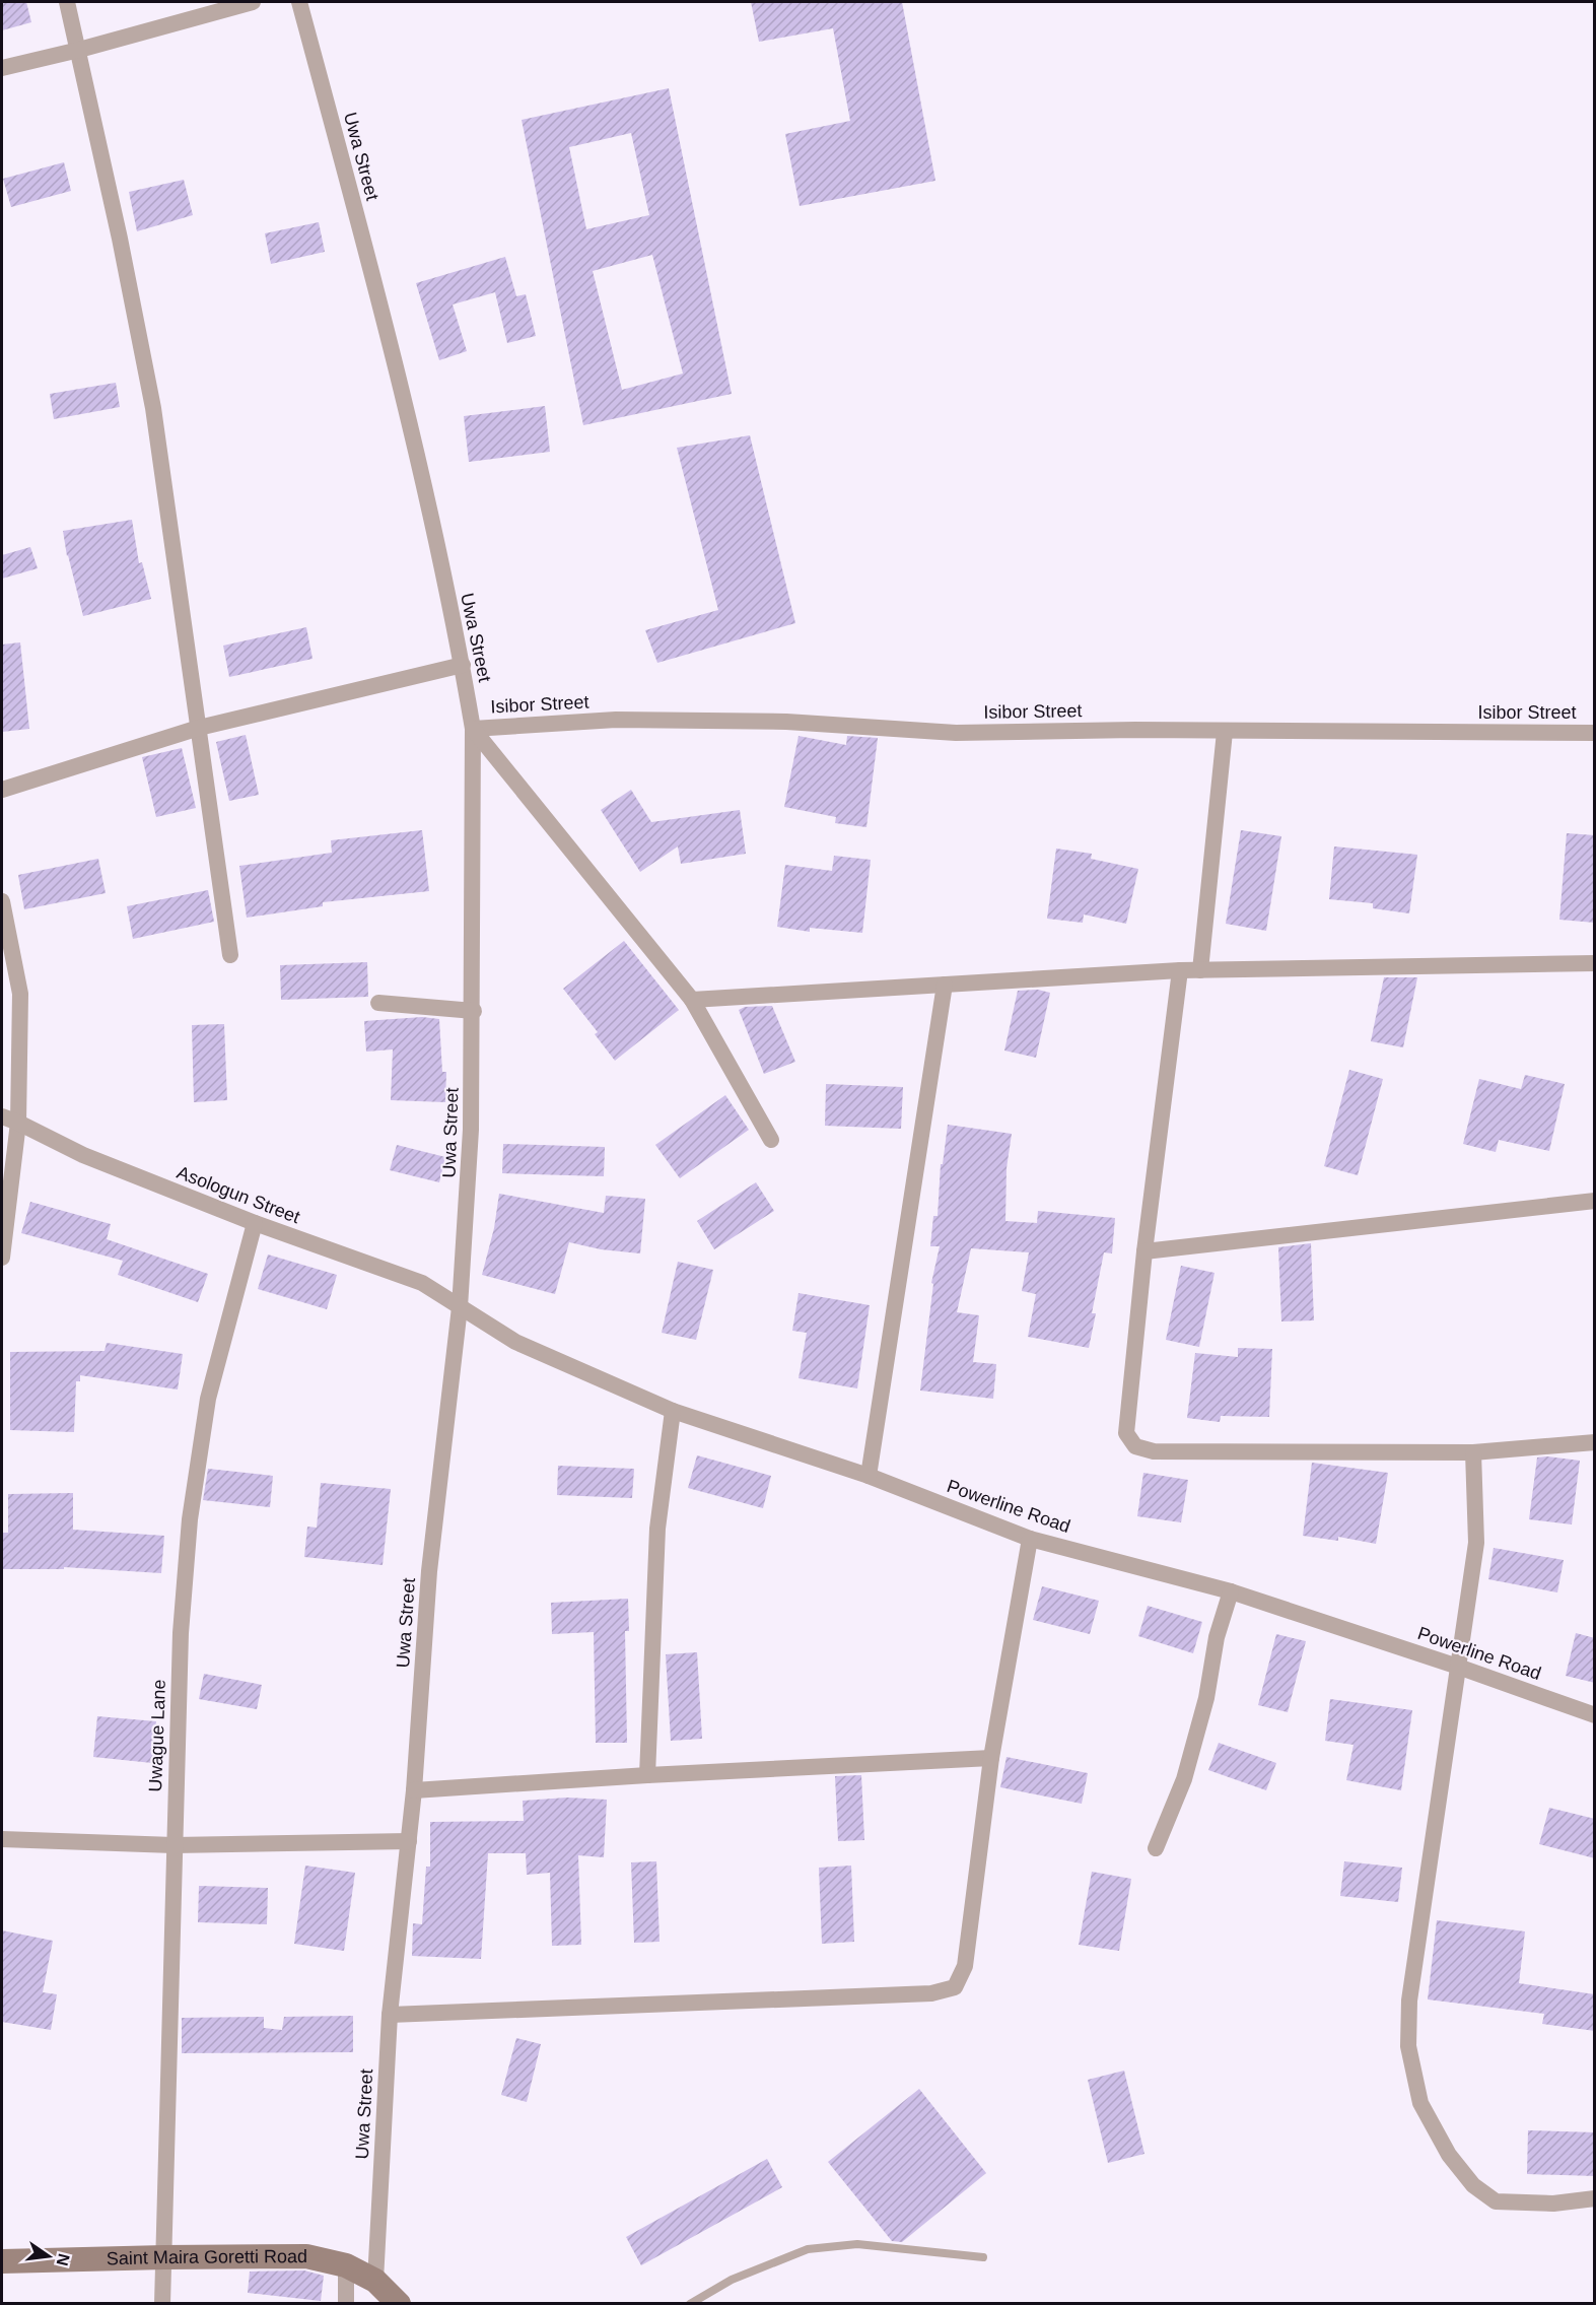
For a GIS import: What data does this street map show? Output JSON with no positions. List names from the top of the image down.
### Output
{
  "streets": {
    "street": [
      "Uwa Street",
      "Isibor Street",
      "Asologun Street",
      "Powerline Road",
      "Uwague Lane",
      "Saint Maira Goretti Road"
    ]
  },
  "crossings": [
    ["Uwa Street", "Isibor Street"],
    ["Uwa Street", "Asologun Street"],
    ["Uwa Street", "Powerline Road"],
    ["Uwa Street", "Saint Maira Goretti Road"],
    ["Asologun Street", "Powerline Road"],
    ["Asologun Street", "Uwague Lane"],
    ["Uwague Lane", "Saint Maira Goretti Road"]
  ],
  "north": "right"
}
